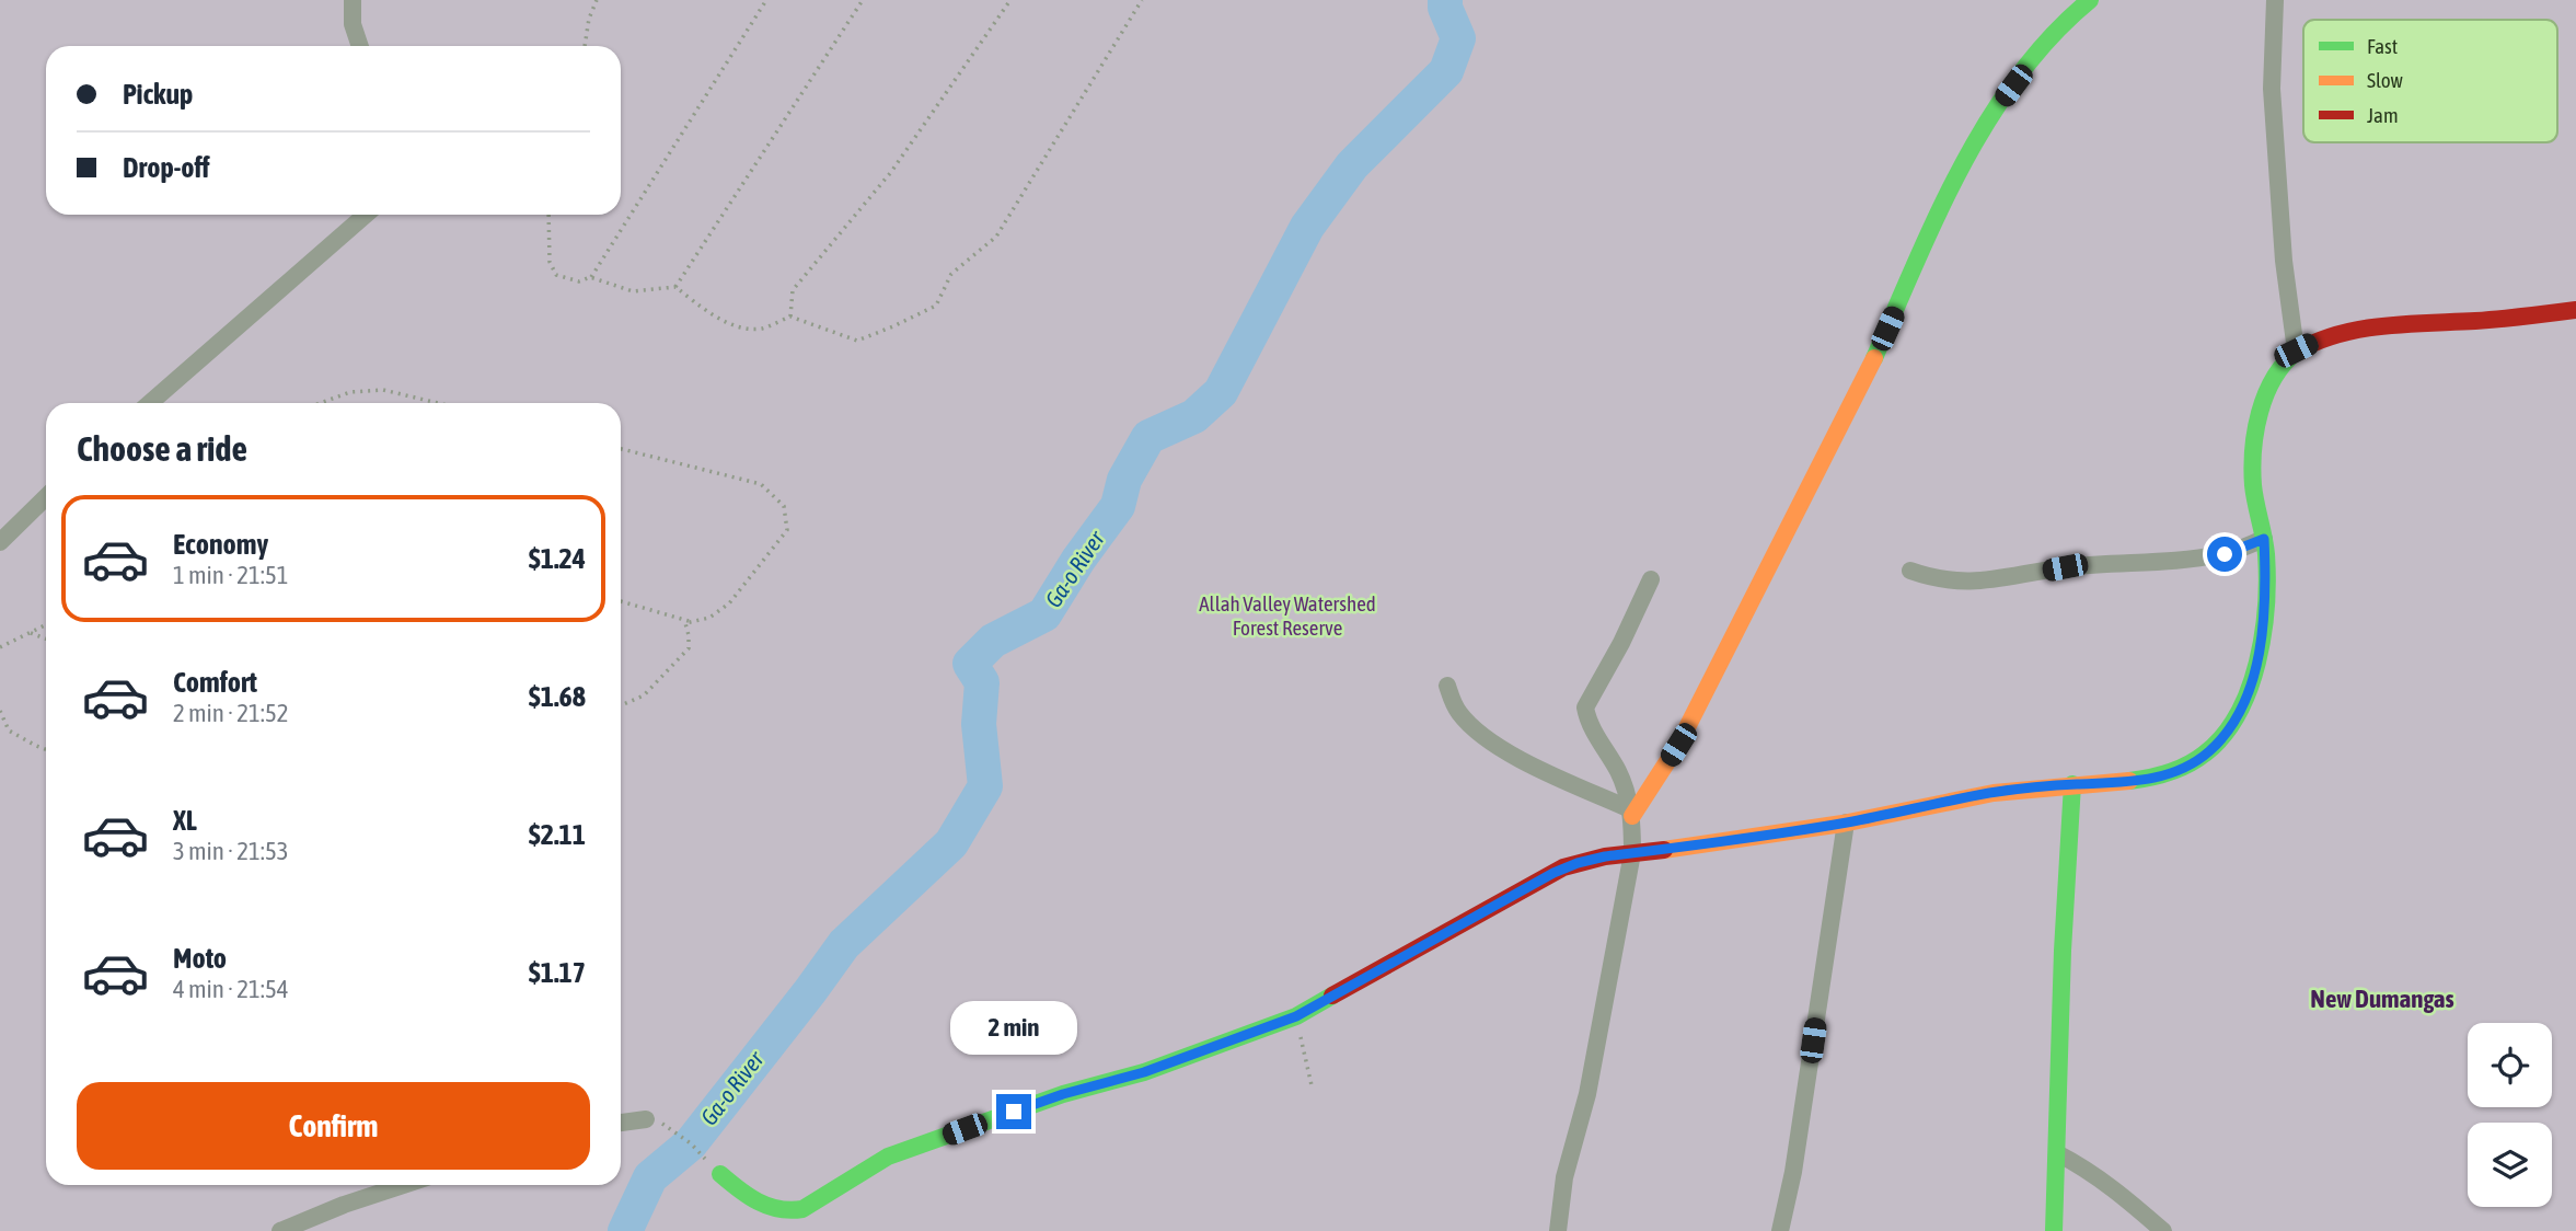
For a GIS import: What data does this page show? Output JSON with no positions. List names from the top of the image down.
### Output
{
  "districts": ["New Dumangas"],
  "water": ["Ga-o River"],
  "parks": ["Allah Valley Watershed Forest Reserve"],
  "legend": ["Fast", "Slow", "Jam"],
  "page": {
    "banner": ["Pickup", "Drop-off"],
    "heading": "Choose a ride",
    "list": [
      {
        "name": "Economy",
        "note": "1 min · 21:51",
        "value": "$1.24"
      },
      {
        "name": "Comfort",
        "note": "2 min · 21:52",
        "value": "$1.68"
      },
      {
        "name": "XL",
        "note": "3 min · 21:53",
        "value": "$2.11"
      },
      {
        "name": "Moto",
        "note": "4 min · 21:54",
        "value": "$1.17"
      }
    ],
    "bubble": "2 min",
    "buttons": "Confirm"
  }
}
